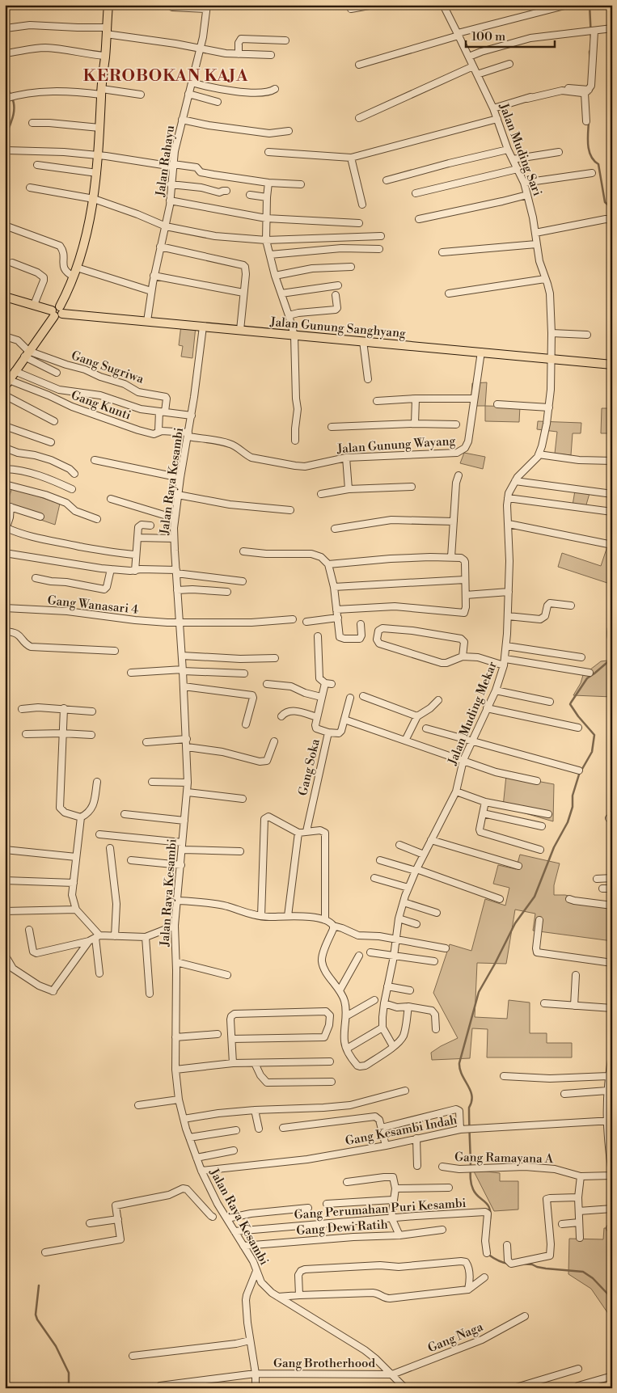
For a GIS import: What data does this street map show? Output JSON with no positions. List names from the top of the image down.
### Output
{
  "streets": {
    "main road": ["Jalan Gunung Sanghyang"],
    "street": [
      "Jalan Muding Sari",
      "Jalan Rahayu",
      "Gang Sugriwa",
      "Gang Kunti",
      "Jalan Gunung Wayang",
      "Jalan Raya Kesambi",
      "Gang Wanasari 4",
      "Jalan Muding Mekar",
      "Gang Soka",
      "Gang Kesambi Indah",
      "Gang Ramayana A",
      "Gang Perumahan Puri Kesambi",
      "Gang Dewi Ratih",
      "Gang Naga",
      "Gang Brotherhood"
    ]
  },
  "crossings": [
    ["Jalan Muding Sari", "Jalan Gunung Sanghyang"],
    ["Jalan Muding Sari", "Jalan Muding Mekar"],
    ["Jalan Rahayu", "Jalan Gunung Sanghyang"],
    ["Jalan Gunung Sanghyang", "Jalan Gunung Wayang"],
    ["Jalan Gunung Sanghyang", "Jalan Raya Kesambi"],
    ["Jalan Gunung Sanghyang", "Jalan Muding Mekar"],
    ["Gang Kunti", "Jalan Gunung Wayang"],
    ["Gang Kunti", "Jalan Raya Kesambi"],
    ["Jalan Gunung Wayang", "Jalan Raya Kesambi"],
    ["Jalan Raya Kesambi", "Gang Wanasari 4"],
    ["Jalan Raya Kesambi", "Gang Kesambi Indah"],
    ["Jalan Raya Kesambi", "Gang Perumahan Puri Kesambi"],
    ["Jalan Raya Kesambi", "Gang Dewi Ratih"],
    ["Jalan Raya Kesambi", "Gang Naga"],
    ["Jalan Raya Kesambi", "Gang Brotherhood"],
    ["Gang Naga", "Gang Brotherhood"]
  ],
  "districts": ["KEROBOKAN KAJA"],
  "scale_bar": "100 m"
}
